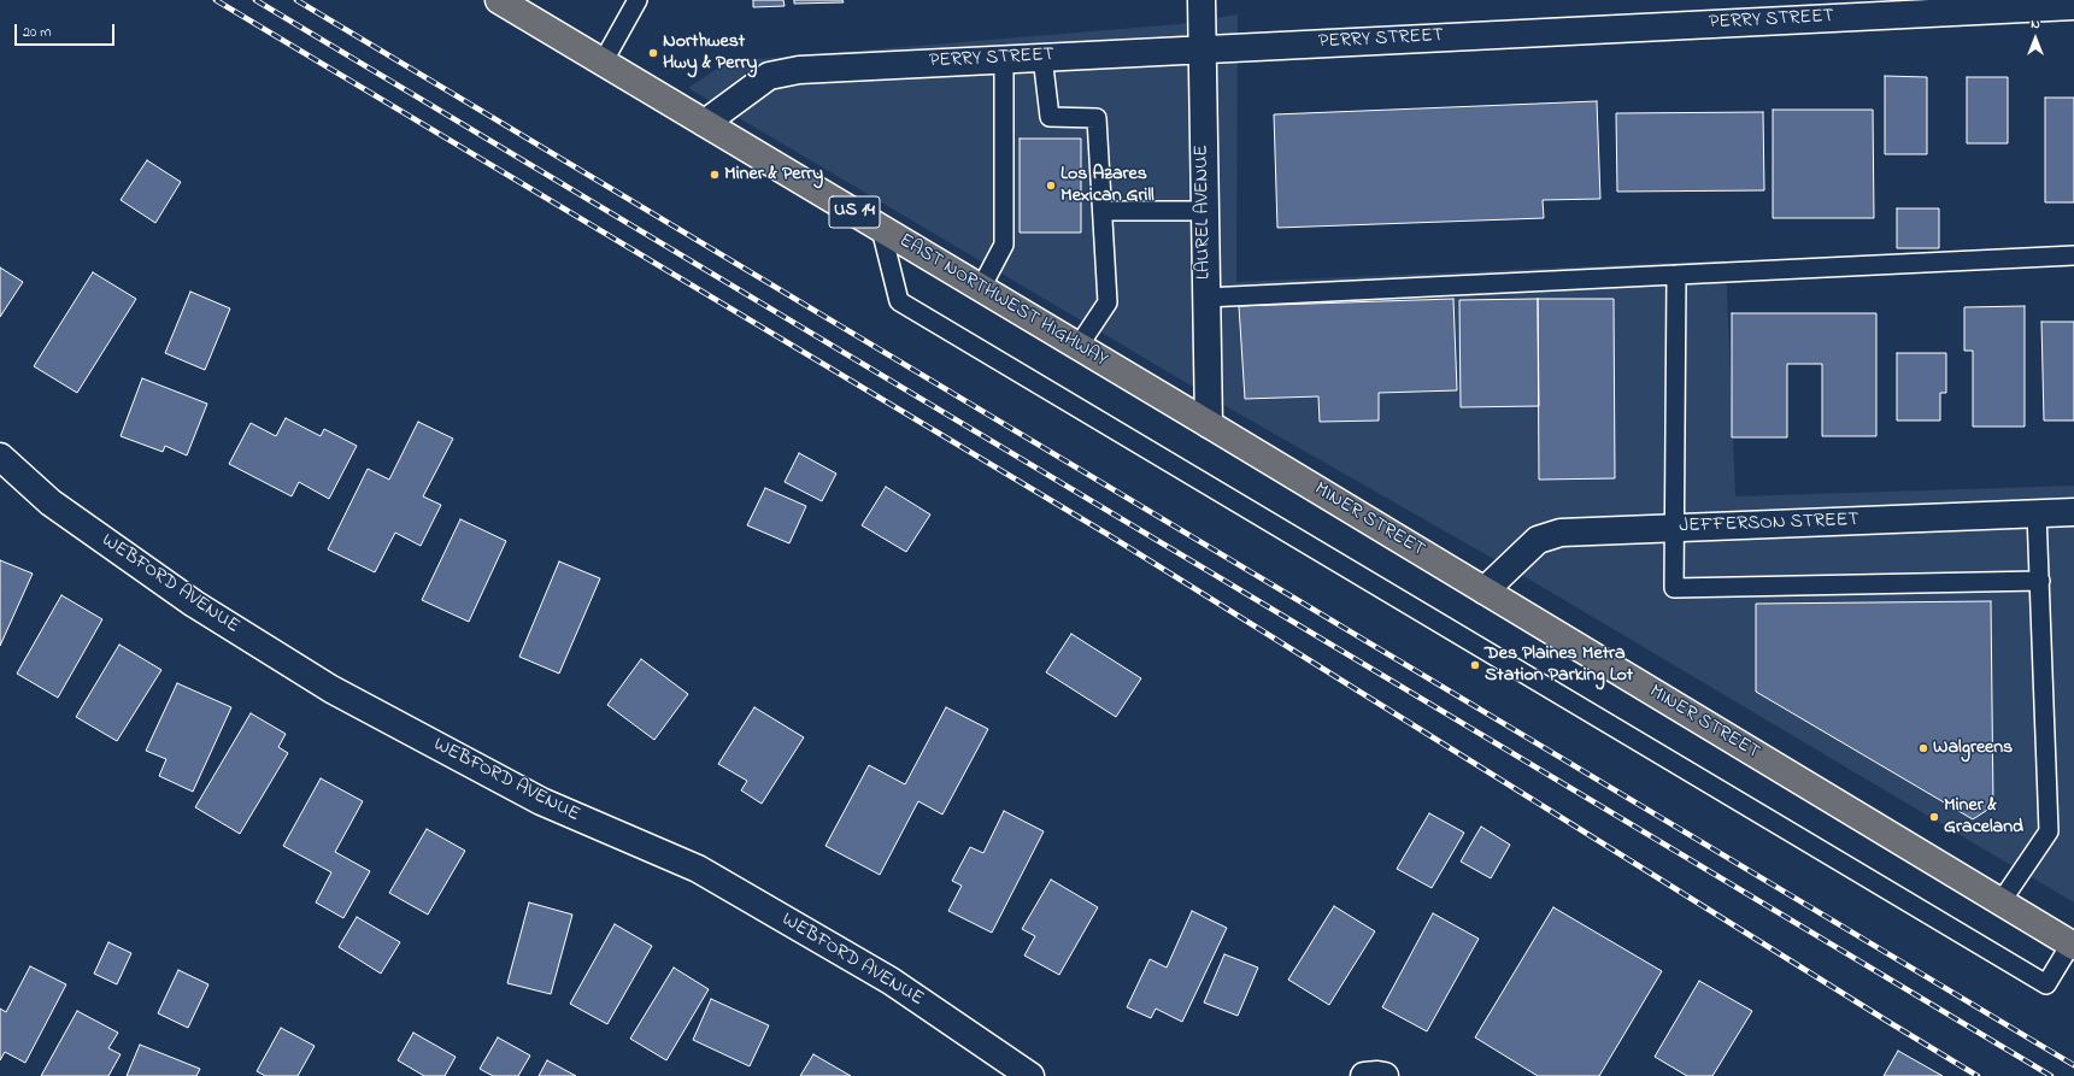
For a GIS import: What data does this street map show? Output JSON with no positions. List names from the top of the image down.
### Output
{
  "streets": {
    "main road": ["US 14", "EAST NORTHWEST HIGHWAY", "MINER STREET"],
    "street": [
      "PERRY STREET",
      "LAUREL AVENUE",
      "JEFFERSON STREET",
      "WEBFORD AVENUE"
    ]
  },
  "crossings": [
    ["PERRY STREET", "LAUREL AVENUE"],
    ["PERRY STREET", "EAST NORTHWEST HIGHWAY"],
    ["LAUREL AVENUE", "EAST NORTHWEST HIGHWAY"],
    ["LAUREL AVENUE", "MINER STREET"],
    ["EAST NORTHWEST HIGHWAY", "MINER STREET"],
    ["MINER STREET", "JEFFERSON STREET"]
  ],
  "places": [
    "Northwest Hwy & Perry",
    "Miner & Perry",
    "Los Azares Mexican Grill",
    "Des Plaines Metra Station Parking Lot",
    "Walgreens",
    "Miner & Graceland"
  ],
  "scale_bar": "20 m",
  "north": "top"
}
